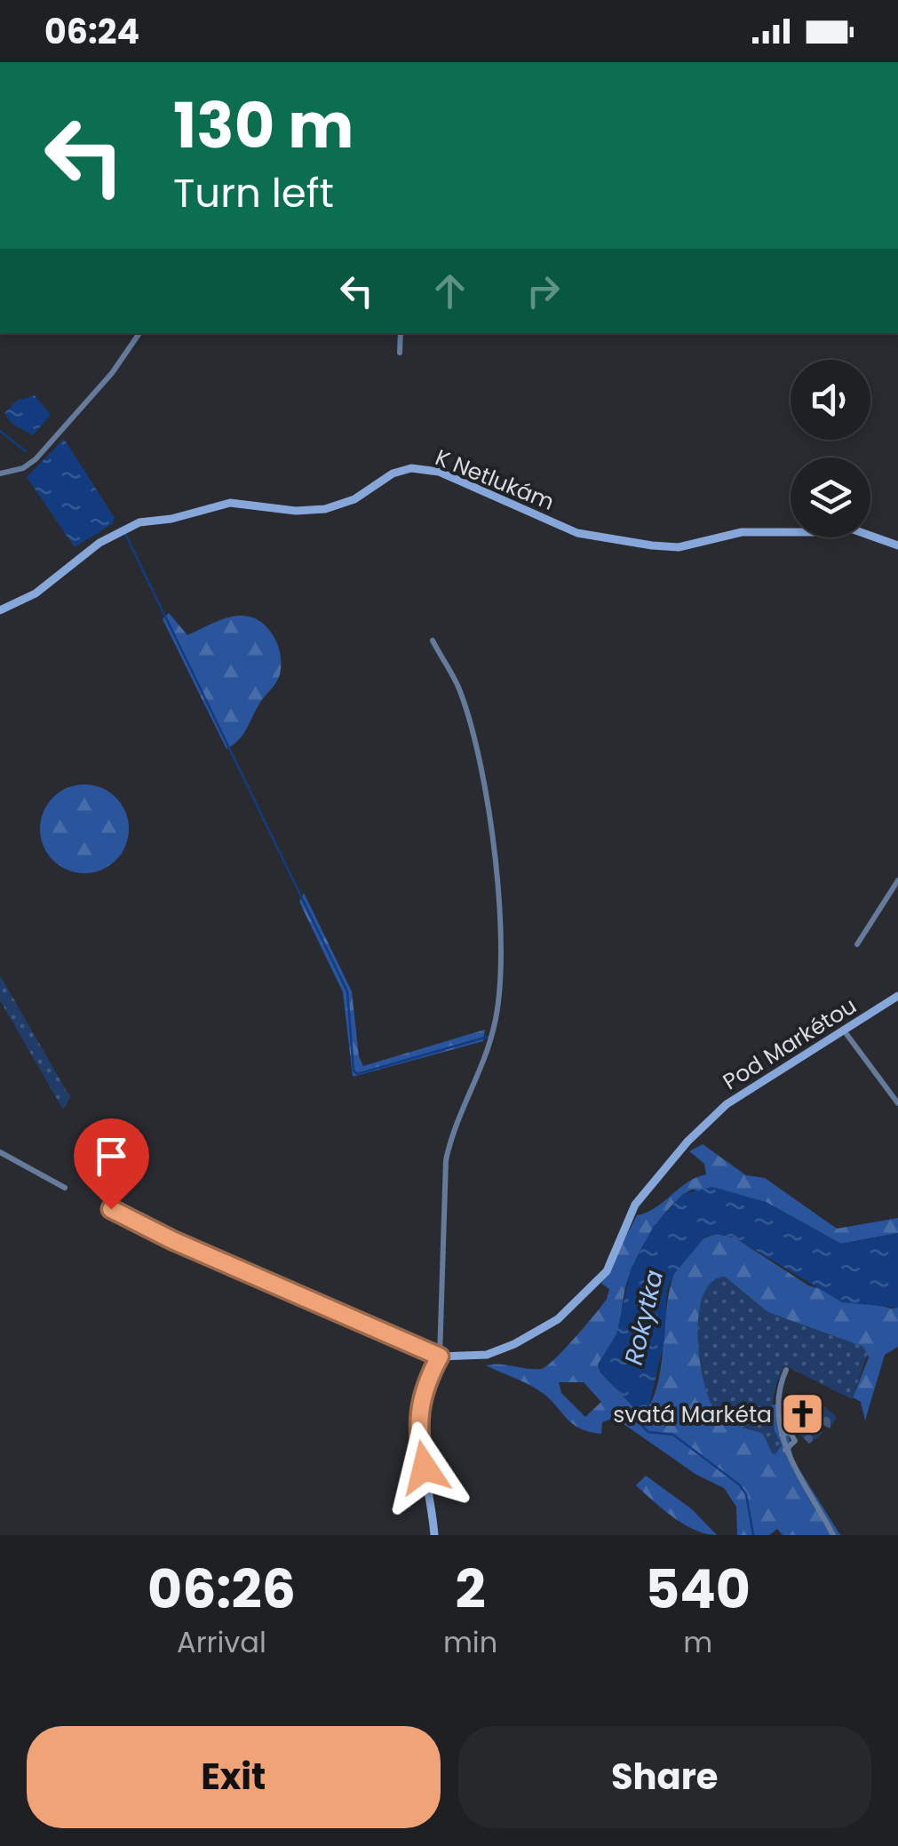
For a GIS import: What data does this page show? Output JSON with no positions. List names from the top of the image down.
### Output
{
  "streets": {
    "street": ["K Netlukám", "Pod Markétou"]
  },
  "water": ["Rokytka"],
  "places": {
    "church": ["svatá Markéta"]
  },
  "page": {
    "status": "06:24",
    "turn": ["130 m", "Turn left"],
    "eta": [
      "06:26",
      "Arrival",
      "2",
      "min",
      "540",
      "m"
    ],
    "buttons": ["Exit", "Share"]
  }
}
